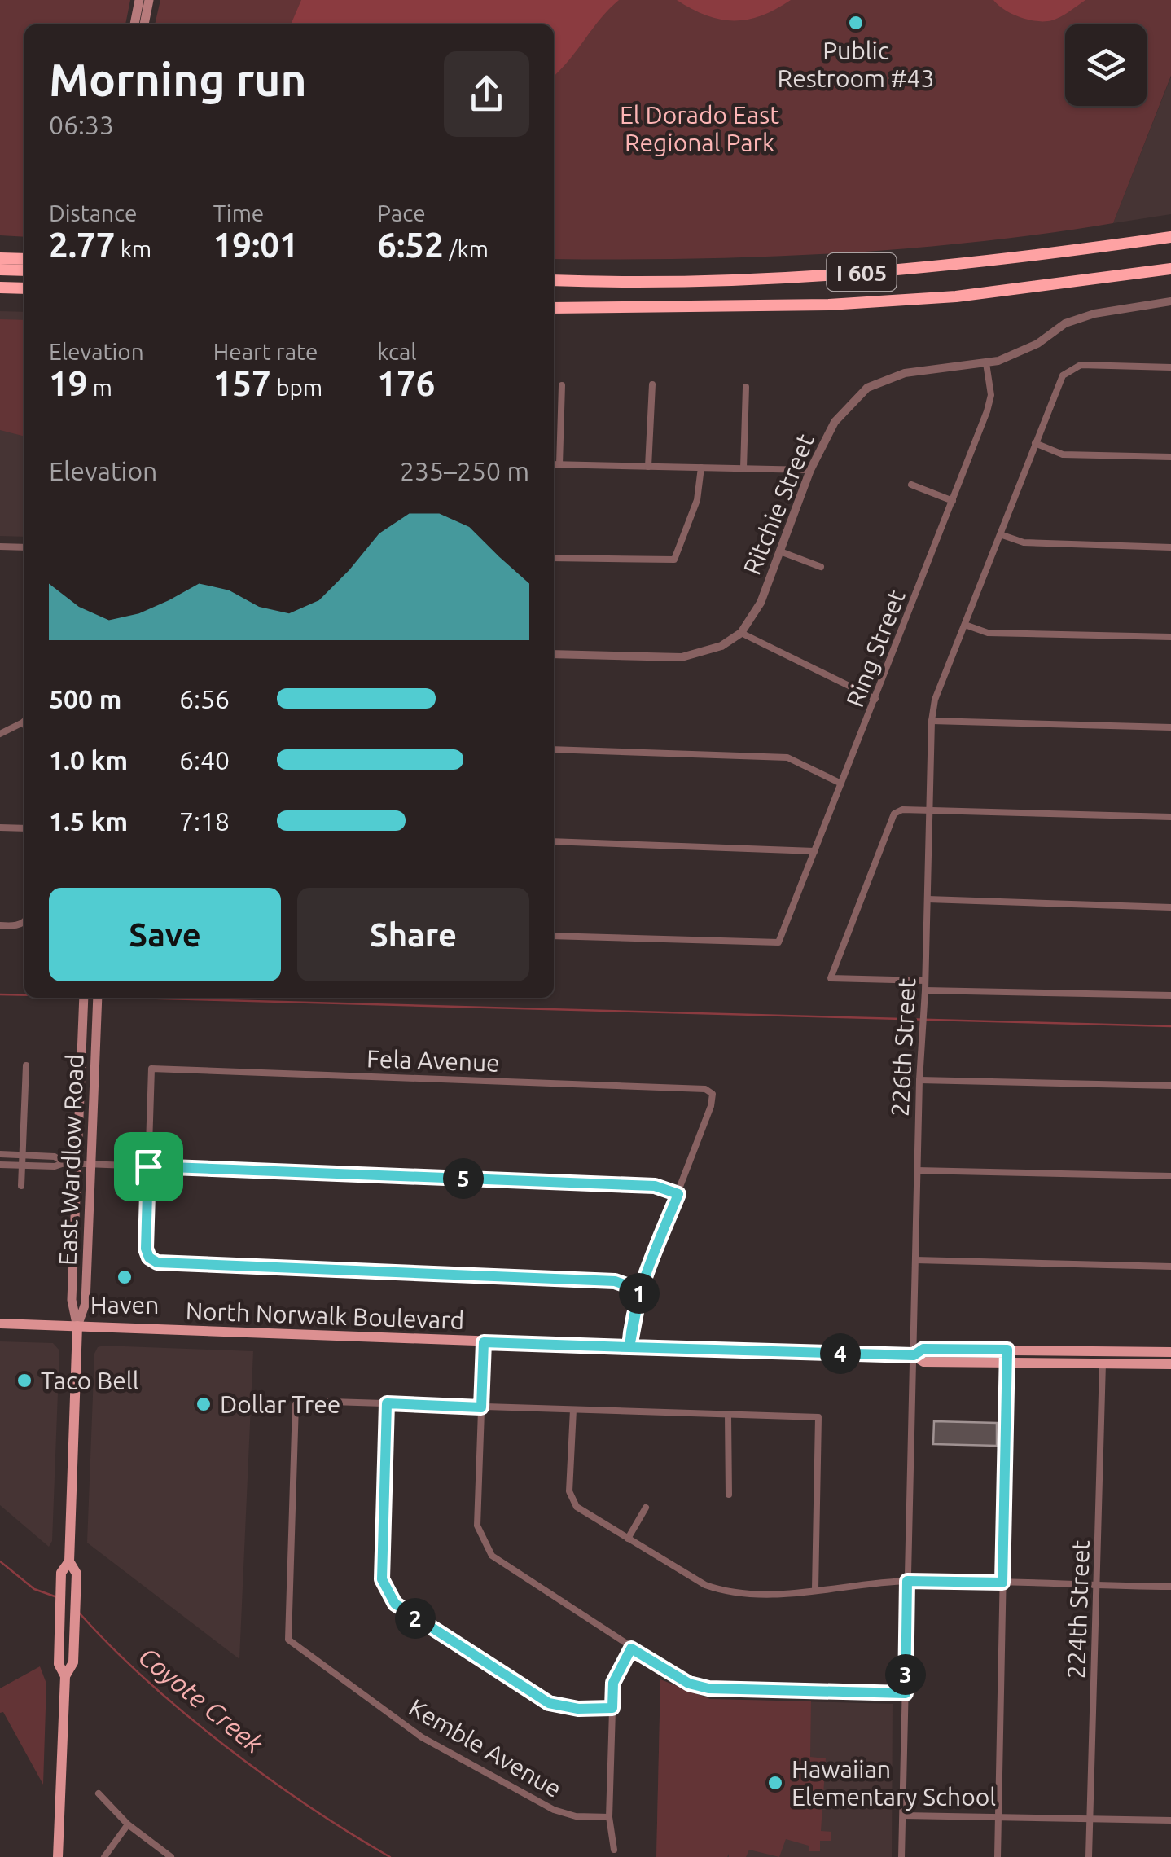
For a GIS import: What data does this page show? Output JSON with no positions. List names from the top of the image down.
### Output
{
  "streets": {
    "highway": ["I 605"],
    "main road": ["East Wardlow Road", "North Norwalk Boulevard"],
    "street": [
      "Ritchie Street",
      "Ring Street",
      "226th Street",
      "Fela Avenue",
      "224th Street",
      "Kemble Avenue"
    ]
  },
  "crossings": [
    ["Ritchie Street", "Ring Street"],
    ["226th Street", "North Norwalk Boulevard"],
    ["East Wardlow Road", "North Norwalk Boulevard"]
  ],
  "water": ["Coyote Creek"],
  "parks": ["El Dorado East Regional Park"],
  "places": [
    "Public Restroom #43",
    "Haven",
    "Taco Bell",
    "Dollar Tree",
    "Hawaiian Elementary School"
  ],
  "page": {
    "heading": ["Morning run", "06:33"],
    "stats": [
      ["Distance", "2.77 km"],
      ["Time", "19:01"],
      ["Pace", "6:52 /km"],
      ["Elevation", "19 m"],
      ["Heart rate", "157 bpm"],
      ["kcal", "176"]
    ],
    "chart": ["Elevation", "235–250 m"],
    "list": [
      {
        "name": "500 m",
        "note": "6:56"
      },
      {
        "name": "1.0 km",
        "note": "6:40"
      },
      {
        "name": "1.5 km",
        "note": "7:18"
      }
    ],
    "buttons": ["Save", "Share"],
    "pins": [
      "5",
      "1",
      "4",
      "2",
      "3"
    ]
  }
}
